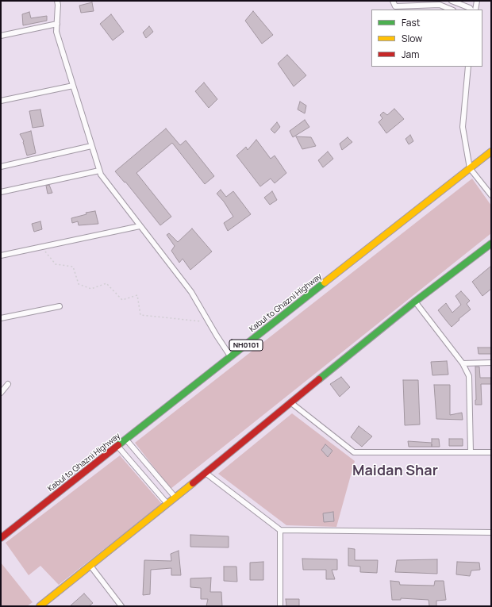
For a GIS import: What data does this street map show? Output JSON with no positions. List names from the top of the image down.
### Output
{
  "streets": {
    "main road": ["Kabul to Ghazni Highway", "NH0101"]
  },
  "districts": ["Maidan Shar"],
  "legend": ["Fast", "Slow", "Jam"]
}
